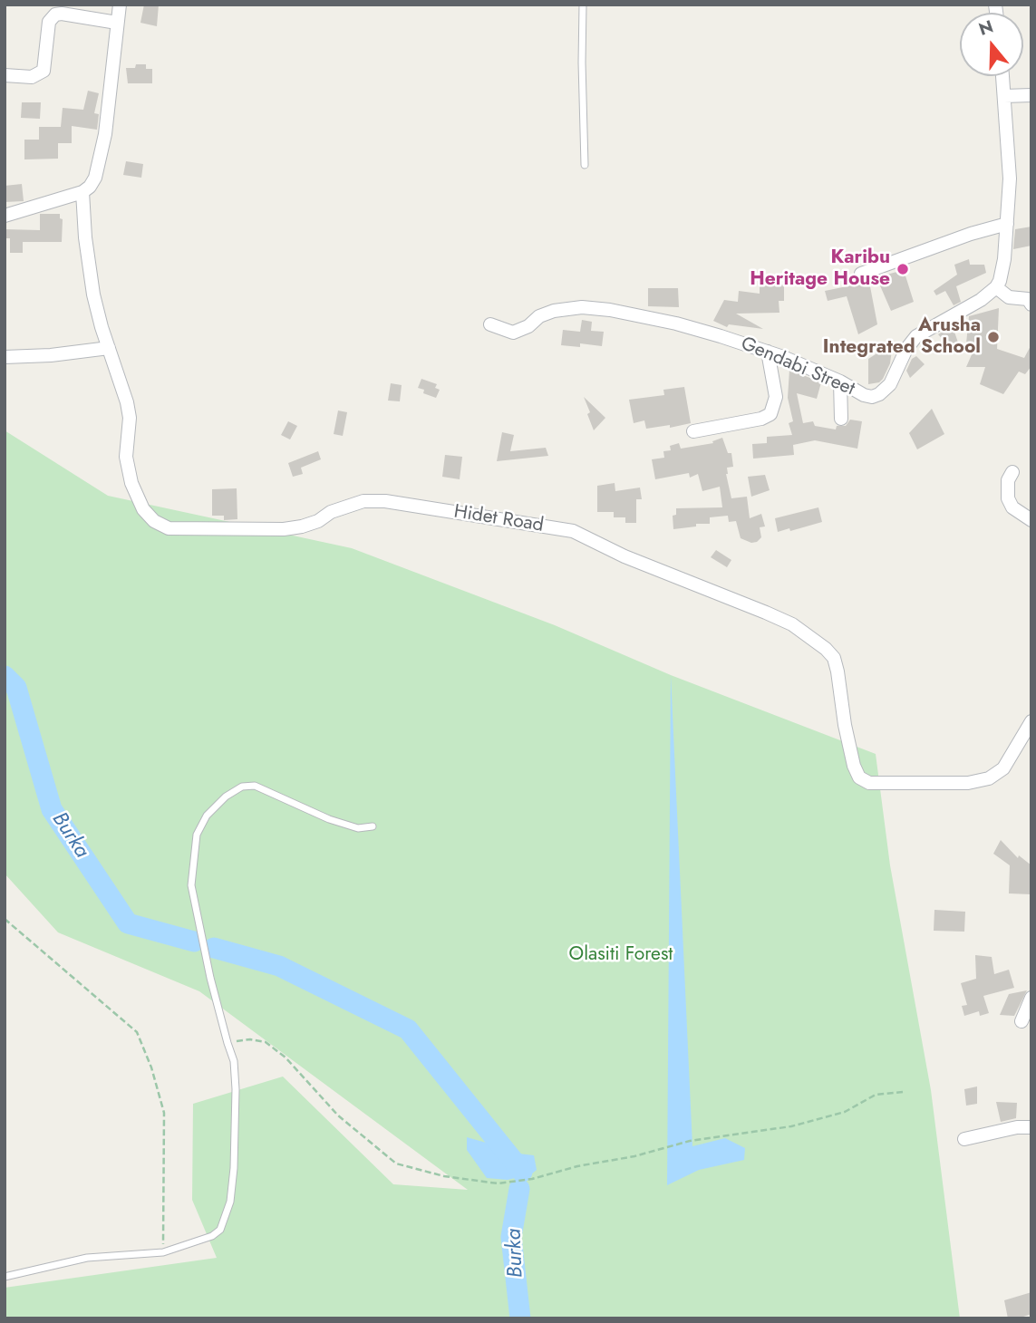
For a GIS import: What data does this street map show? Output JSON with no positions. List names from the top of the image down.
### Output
{
  "streets": {
    "street": ["Gendabi Street", "Hidet Road"]
  },
  "water": ["Burka"],
  "parks": ["Olasiti Forest"],
  "places": ["Karibu Heritage House", "Arusha Integrated School"],
  "north": "top"
}
